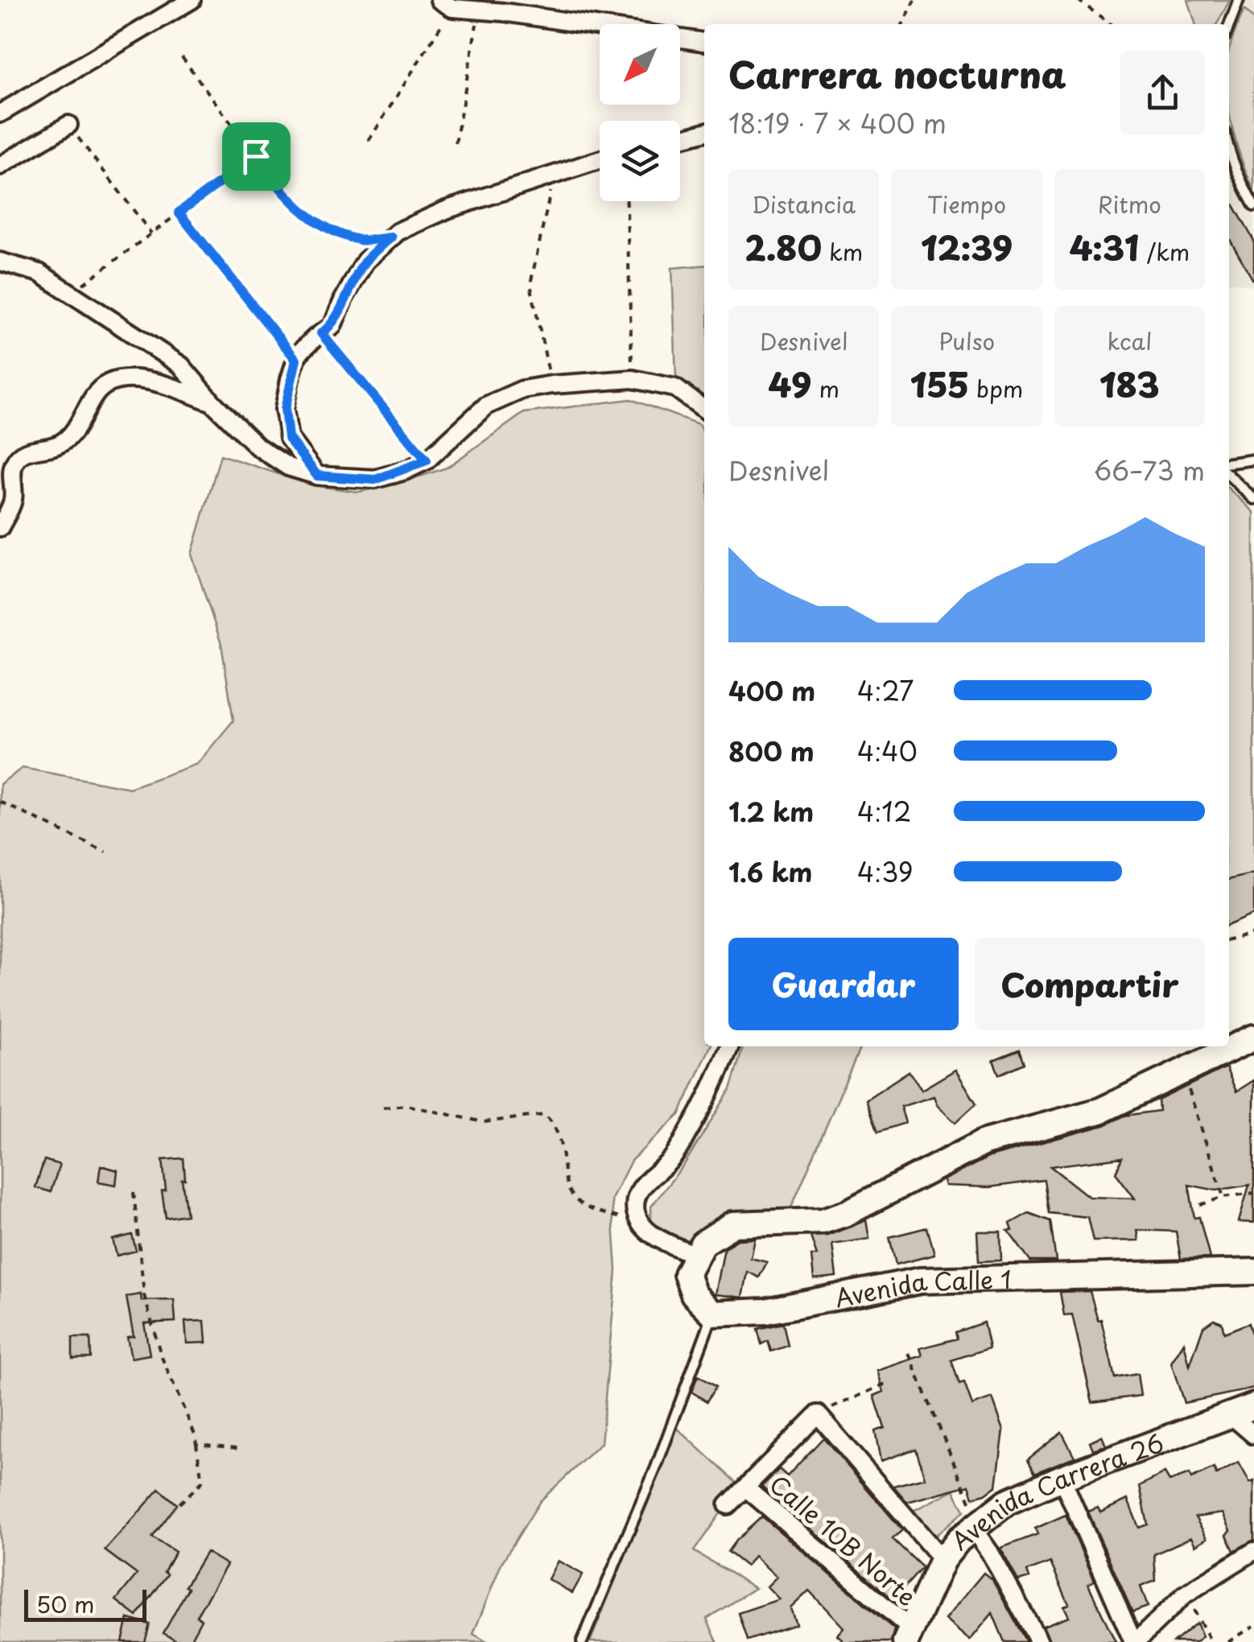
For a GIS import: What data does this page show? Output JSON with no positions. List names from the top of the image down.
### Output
{
  "streets": {
    "street": ["Avenida Calle 1", "Avenida Carrera 26", "Calle 10B Norte"]
  },
  "crossings": [
    ["Avenida Carrera 26", "Calle 10B Norte"]
  ],
  "scale_bar": "50 m",
  "north": "bottom left",
  "page": {
    "heading": ["Carrera nocturna", "18:19 · 7 × 400 m"],
    "stats": [
      ["Distancia", "2.80 km"],
      ["Tiempo", "12:39"],
      ["Ritmo", "4:31 /km"],
      ["Desnivel", "49 m"],
      ["Pulso", "155 bpm"],
      ["kcal", "183"]
    ],
    "chart": ["Desnivel", "66–73 m"],
    "list": [
      {
        "name": "400 m",
        "note": "4:27"
      },
      {
        "name": "800 m",
        "note": "4:40"
      },
      {
        "name": "1.2 km",
        "note": "4:12"
      },
      {
        "name": "1.6 km",
        "note": "4:39"
      }
    ],
    "buttons": ["Guardar", "Compartir"],
    "scale": "50 m"
  }
}
